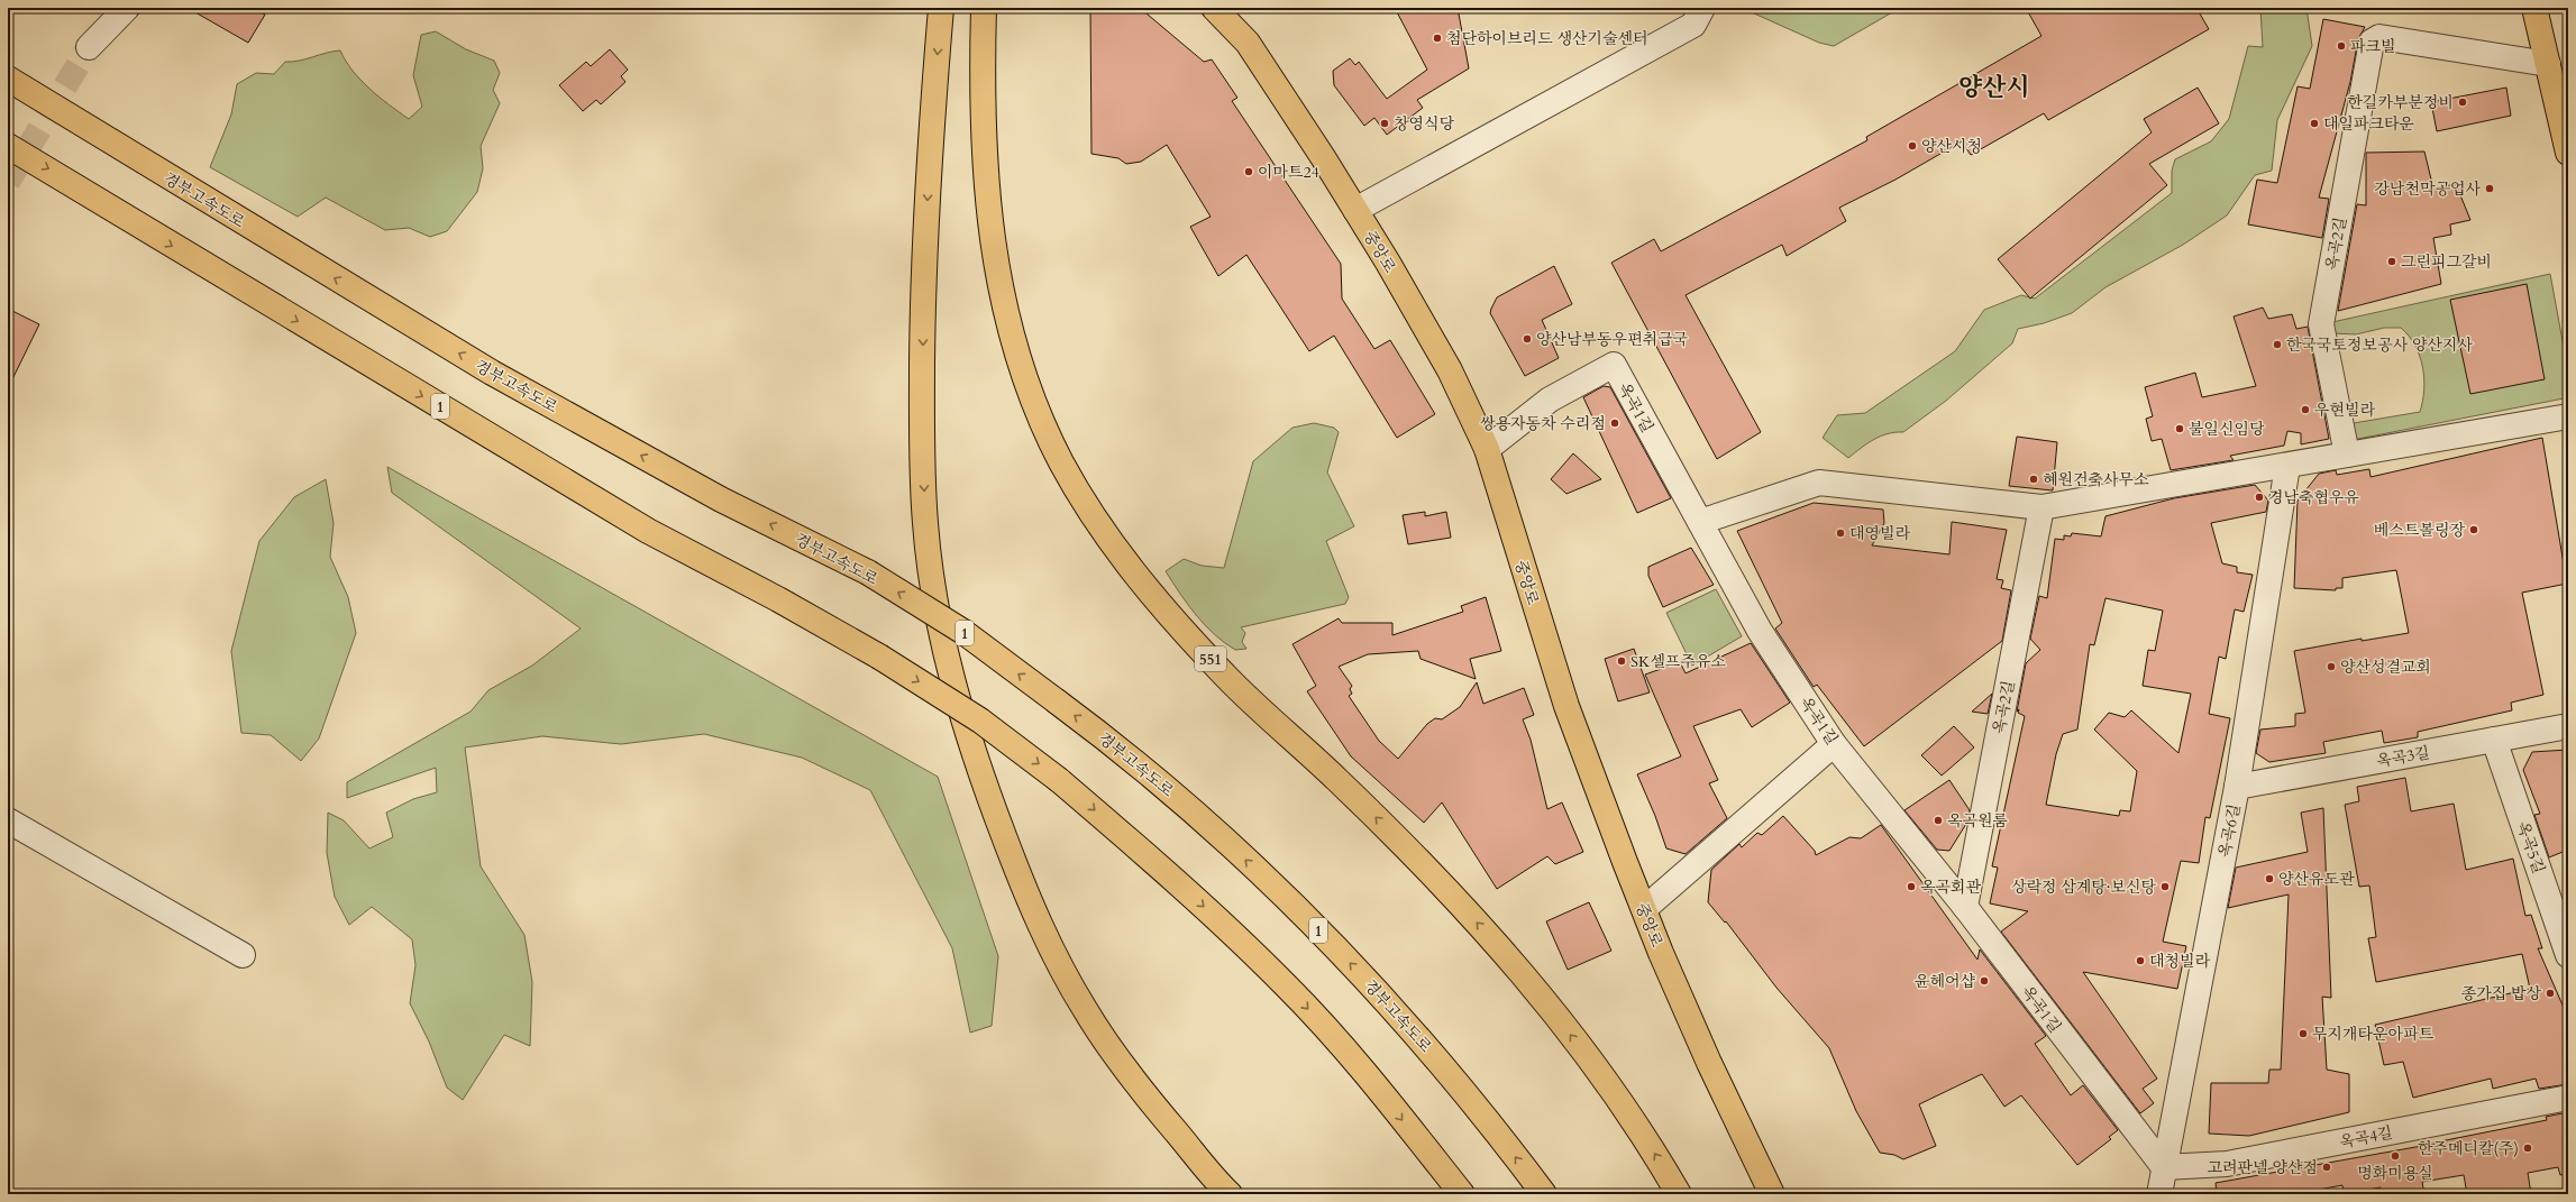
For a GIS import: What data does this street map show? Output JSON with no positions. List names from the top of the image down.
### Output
{
  "streets": {
    "main road": [
      "경부고속도로",
      "중앙로",
      "1",
      "551"
    ],
    "street": [
      "옥곡2길",
      "옥곡1길",
      "옥곡3길",
      "옥곡6길",
      "옥곡5길",
      "옥곡4길"
    ]
  },
  "crossings": [
    ["옥곡2길", "옥곡1길"],
    ["중앙로", "옥곡1길"],
    ["옥곡1길", "옥곡6길"],
    ["옥곡1길", "옥곡4길"],
    ["옥곡3길", "옥곡6길"],
    ["옥곡3길", "옥곡5길"],
    ["옥곡6길", "옥곡4길"]
  ],
  "districts": ["양산시"],
  "places": [
    "첨단하이브리드 생산기술센터",
    "파크빌",
    "한길카부분정비",
    "창영식당",
    "대일파크타운",
    "양산시청",
    "이마트24",
    "강남천막공업사",
    "그린피그갈비",
    "양산남부동우편취급국",
    "한국국토정보공사 양산지사",
    "우현빌라",
    "쌍용자동차 수리점",
    "불일신임당",
    "혜원건축사무소",
    "경남축협우유",
    "베스트볼링장",
    "대영빌라",
    "SK셀프주유소",
    "양산성결교회",
    "옥곡원룸",
    "양산유도관",
    "옥곡회관",
    "상락정 삼계탕·보신탕",
    "대청빌라",
    "윤헤어샵",
    "종가집 밥상",
    "무지개타운아파트",
    "한주메디칼(주)",
    "명화미용실",
    "고려판넬 양산점"
  ]
}
